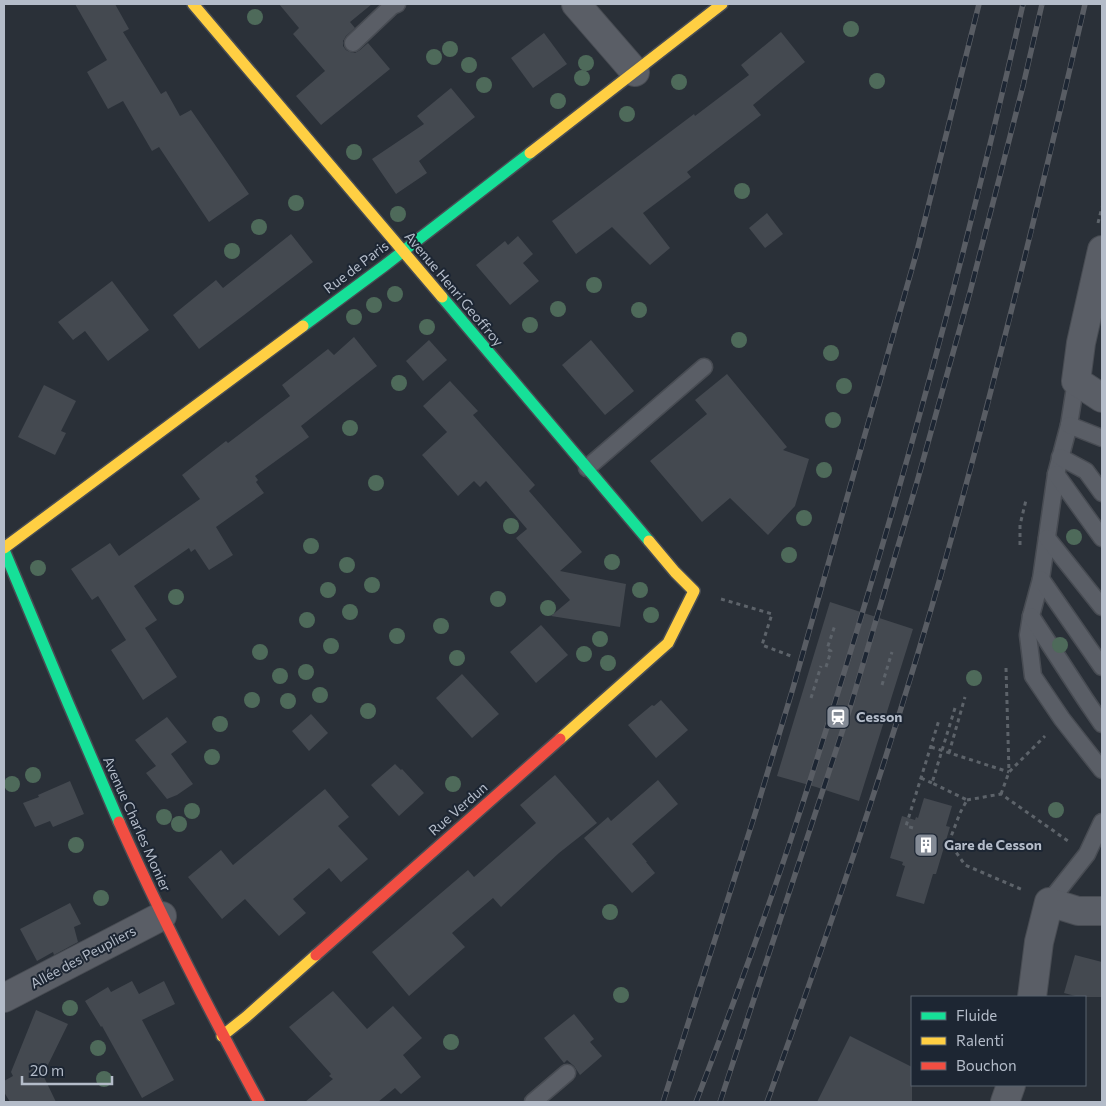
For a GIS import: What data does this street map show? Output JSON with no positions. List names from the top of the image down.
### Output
{
  "streets": {
    "street": [
      "Rue de Paris",
      "Avenue Henri Geoffroy",
      "Rue Verdun",
      "Avenue Charles Monier",
      "Allée des Peupliers"
    ]
  },
  "crossings": [
    ["Rue de Paris", "Avenue Henri Geoffroy"],
    ["Rue de Paris", "Avenue Charles Monier"],
    ["Avenue Henri Geoffroy", "Rue Verdun"],
    ["Rue Verdun", "Avenue Charles Monier"],
    ["Avenue Charles Monier", "Allée des Peupliers"]
  ],
  "places": {
    "station": ["Cesson"],
    "building": ["Gare de Cesson"]
  },
  "legend": ["Fluide", "Ralenti", "Bouchon"],
  "scale_bar": "20 m"
}
